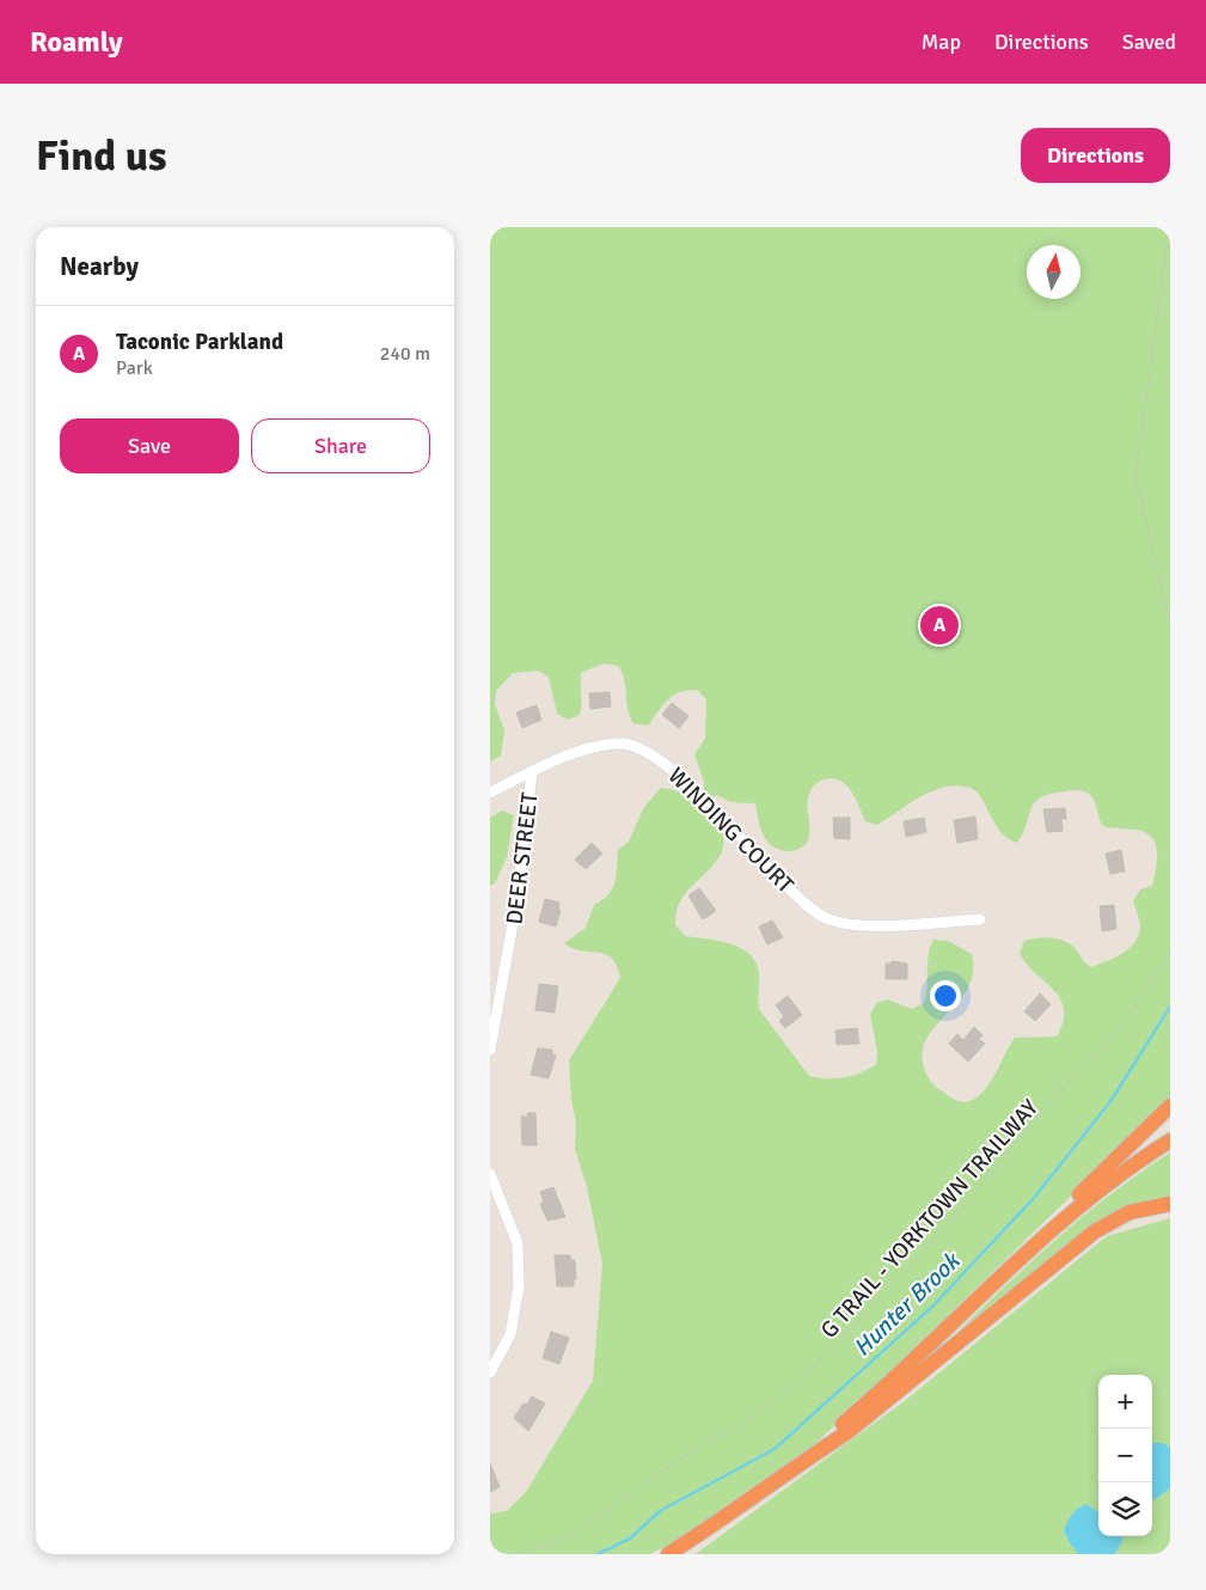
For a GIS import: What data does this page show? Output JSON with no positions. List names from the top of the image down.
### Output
{
  "streets": {
    "street": ["WINDING COURT", "DEER STREET"],
    "path": ["G TRAIL - YORKTOWN TRAILWAY"]
  },
  "crossings": [
    ["WINDING COURT", "DEER STREET"]
  ],
  "water": ["Hunter Brook"],
  "north": "top",
  "page": {
    "header": "Roamly",
    "nav": ["Map", "Directions", "Saved"],
    "buttons": [
      "Directions",
      ["Save", "Share"]
    ],
    "title": "Find us",
    "heading": "Nearby",
    "list": [
      {
        "mark": "A",
        "name": "Taconic Parkland",
        "note": "Park",
        "value": "240 m"
      }
    ],
    "pins": "A",
    "map_buttons": ["+", "−"]
  }
}
